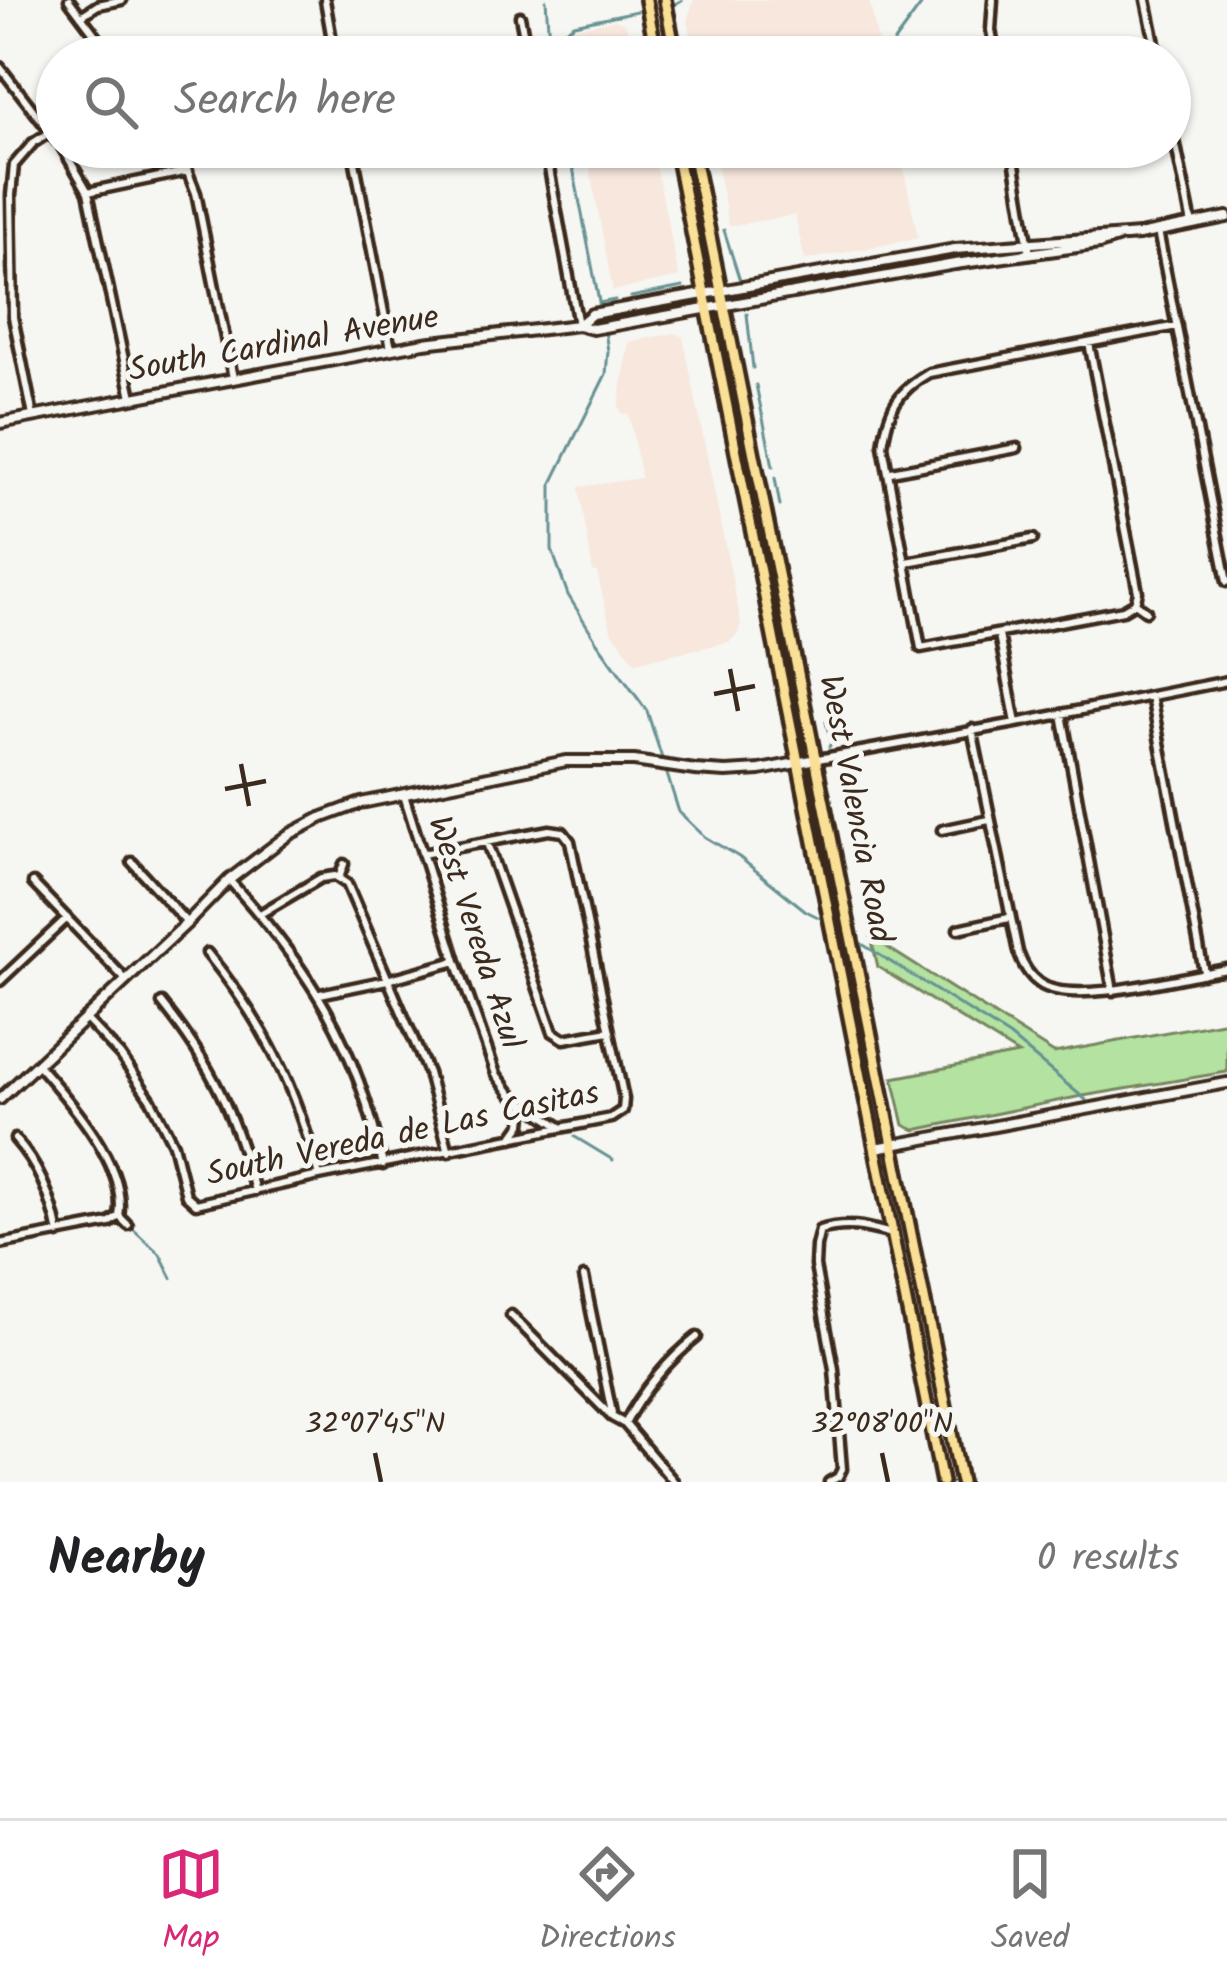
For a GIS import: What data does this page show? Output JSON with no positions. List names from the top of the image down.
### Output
{
  "streets": {
    "main road": ["South Cardinal Avenue", "West Valencia Road"],
    "street": ["West Vereda Azul", "South Vereda de Las Casitas"]
  },
  "crossings": [
    ["South Cardinal Avenue", "West Valencia Road"],
    ["West Vereda Azul", "South Vereda de Las Casitas"]
  ],
  "page": {
    "search": "Search here",
    "heading": ["Nearby", "0 results"],
    "nav": ["Map", "Directions", "Saved"]
  },
  "coordinates": ["32°07'45\"N", "32°08'00\"N"]
}
